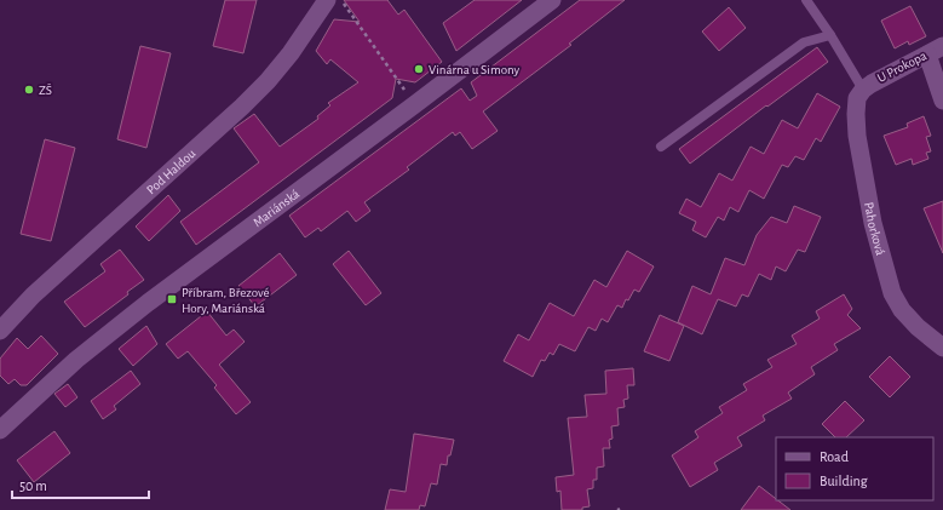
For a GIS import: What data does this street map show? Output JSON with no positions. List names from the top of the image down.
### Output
{
  "streets": {
    "street": [
      "U Prokopa",
      "Pod Haldou",
      "Mariánská",
      "Pahorková"
    ]
  },
  "crossings": [
    ["U Prokopa", "Pahorková"]
  ],
  "places": {
    "other": ["Vinárna u Simony", "ZŠ"],
    "transit": ["Příbram, Březové Hory, Mariánská"]
  },
  "legend": ["Road", "Building"],
  "scale_bar": "50 m"
}
